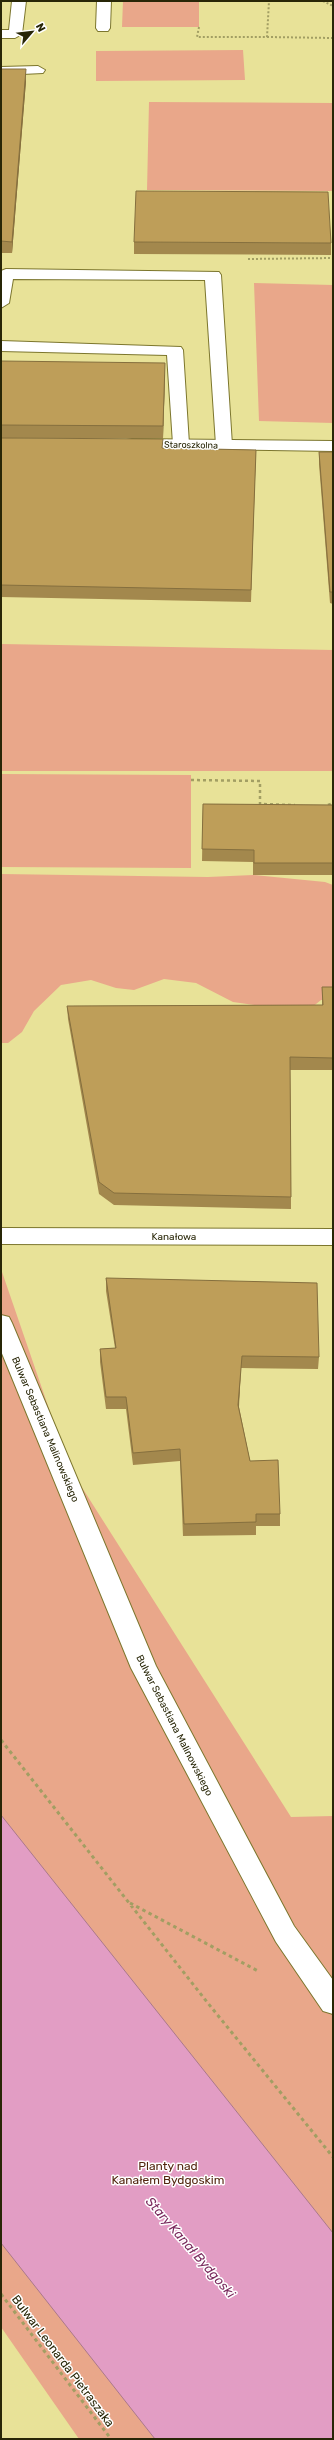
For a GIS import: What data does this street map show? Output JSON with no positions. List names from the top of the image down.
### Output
{
  "streets": {
    "street": ["Staroszkolna", "Kanałowa", "Bulwar Sebastiana Malinowskiego"],
    "path": ["Bulwar Leonarda Pietraszaka"]
  },
  "water": ["Stary Kanał Bydgoski"],
  "parks": ["Planty nad Kanałem Bydgoskim"],
  "north": "top right"
}
